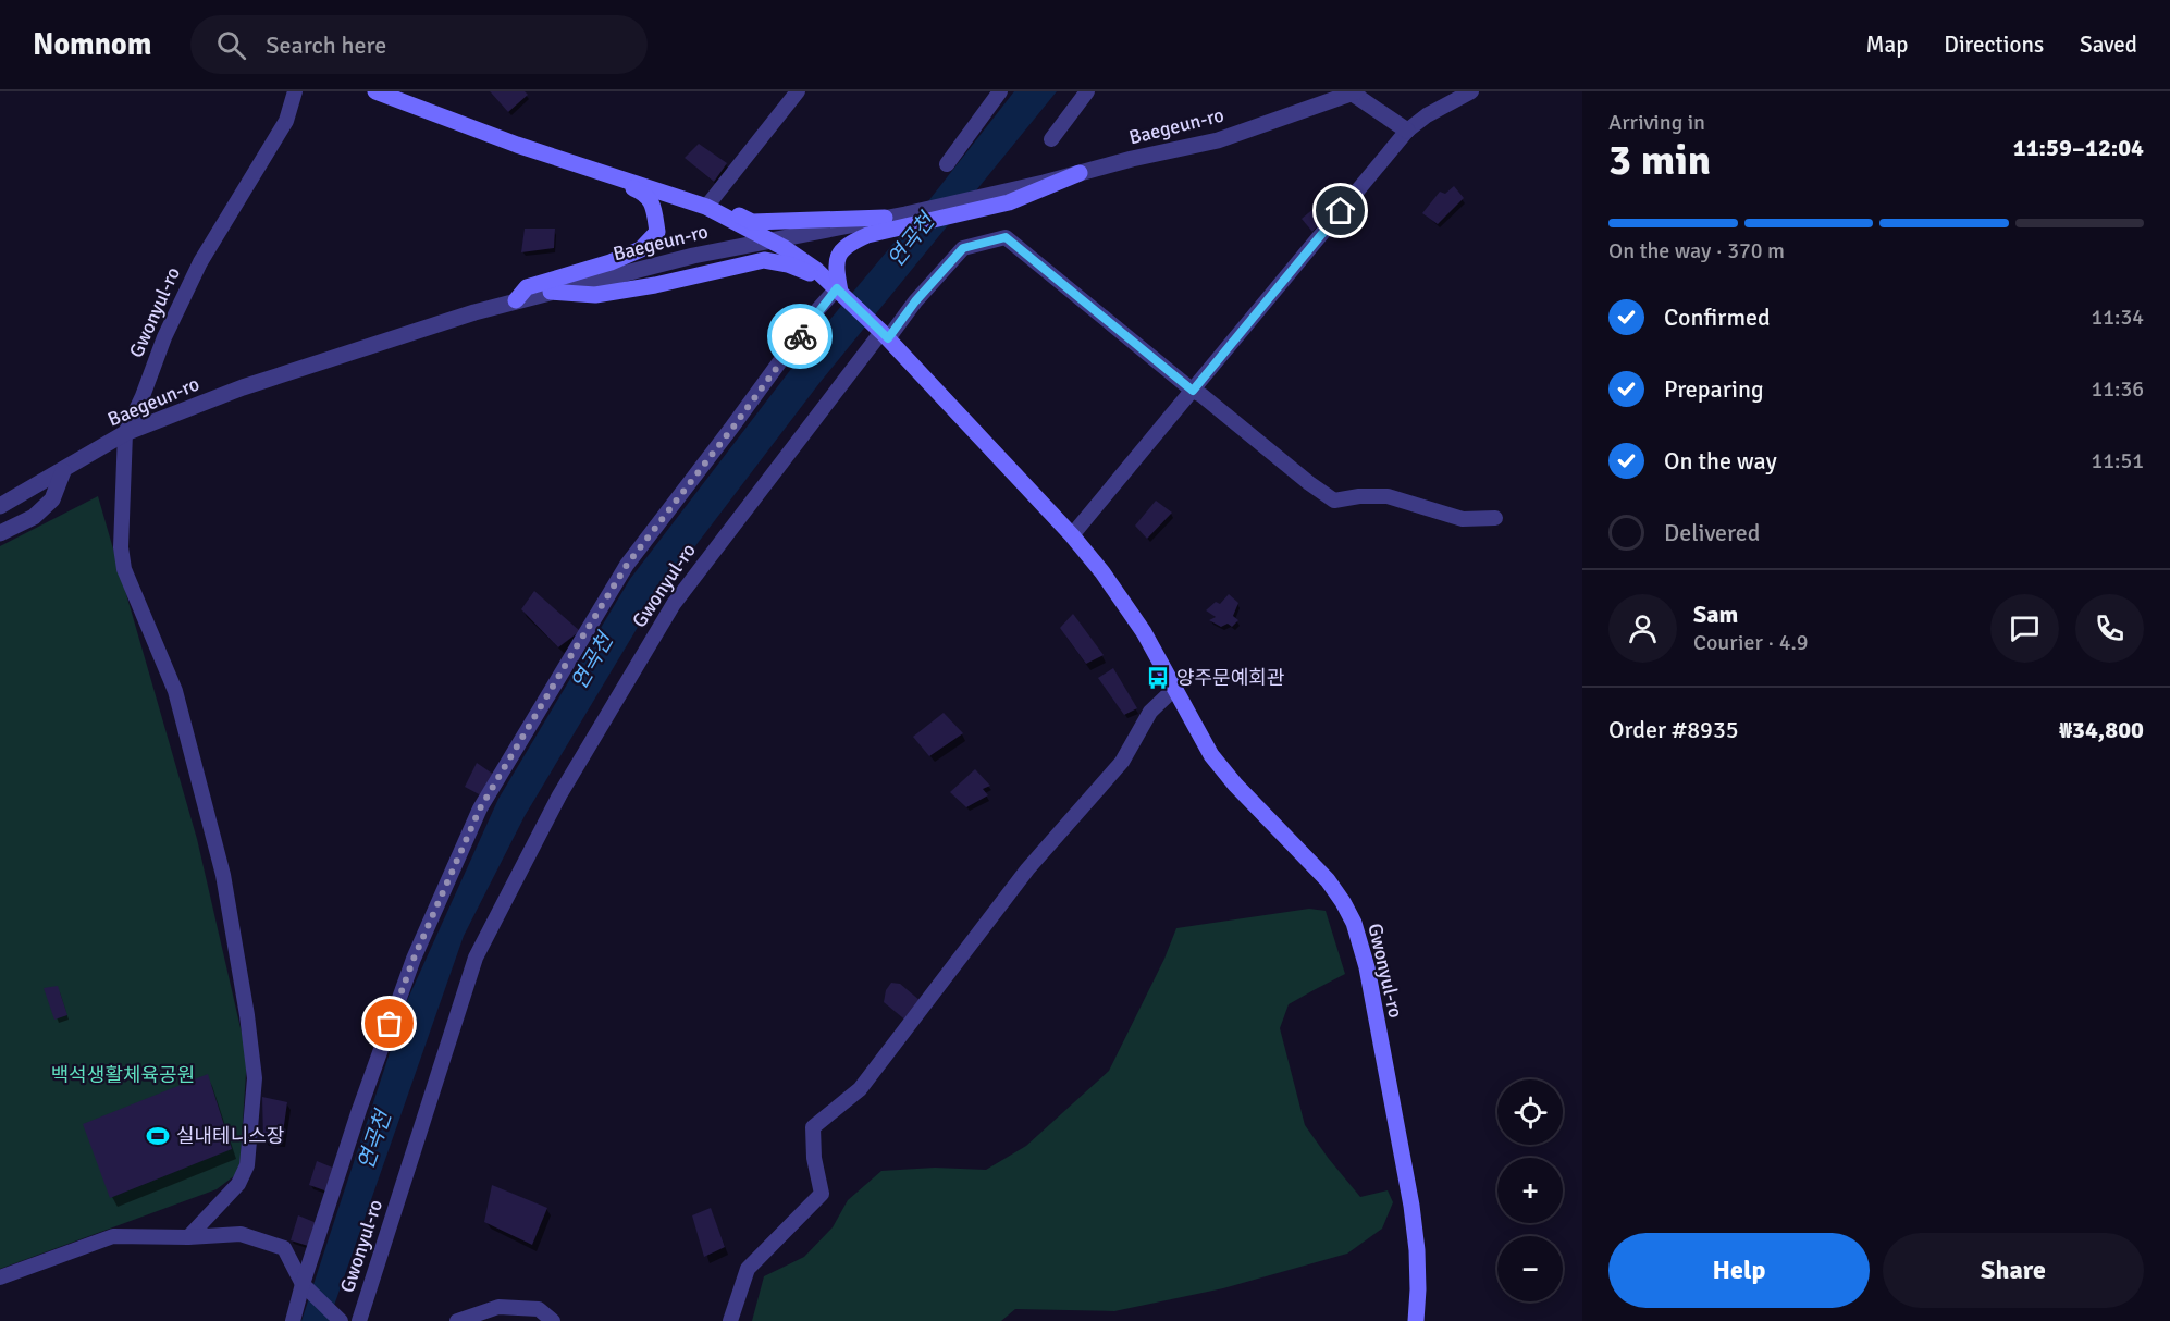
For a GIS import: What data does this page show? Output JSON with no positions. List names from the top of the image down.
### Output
{
  "streets": {
    "main road": ["Gwonyul-ro"],
    "street": ["Baegeun-ro"]
  },
  "crossings": [
    ["Baegeun-ro", "Gwonyul-ro"]
  ],
  "water": ["연곡천"],
  "parks": ["백석생활체육공원"],
  "places": {
    "bus stop": ["양주문예회관"],
    "sports": ["실내테니스장"]
  },
  "page": {
    "header": "Nomnom",
    "search": "Search here",
    "nav": ["Map", "Directions", "Saved"],
    "heading": ["3 min", "Arriving in", "11:59–12:04"],
    "panel": [
      "Sam",
      "Courier · 4.9",
      "Order #8935",
      "₩34,800"
    ],
    "bar": "On the way · 370 m",
    "list": [
      ["Confirmed", "11:34"],
      ["Preparing", "11:36"],
      ["On the way", "11:51"],
      "Delivered"
    ],
    "map_buttons": ["+", "−"],
    "buttons": ["Help", "Share"]
  }
}
